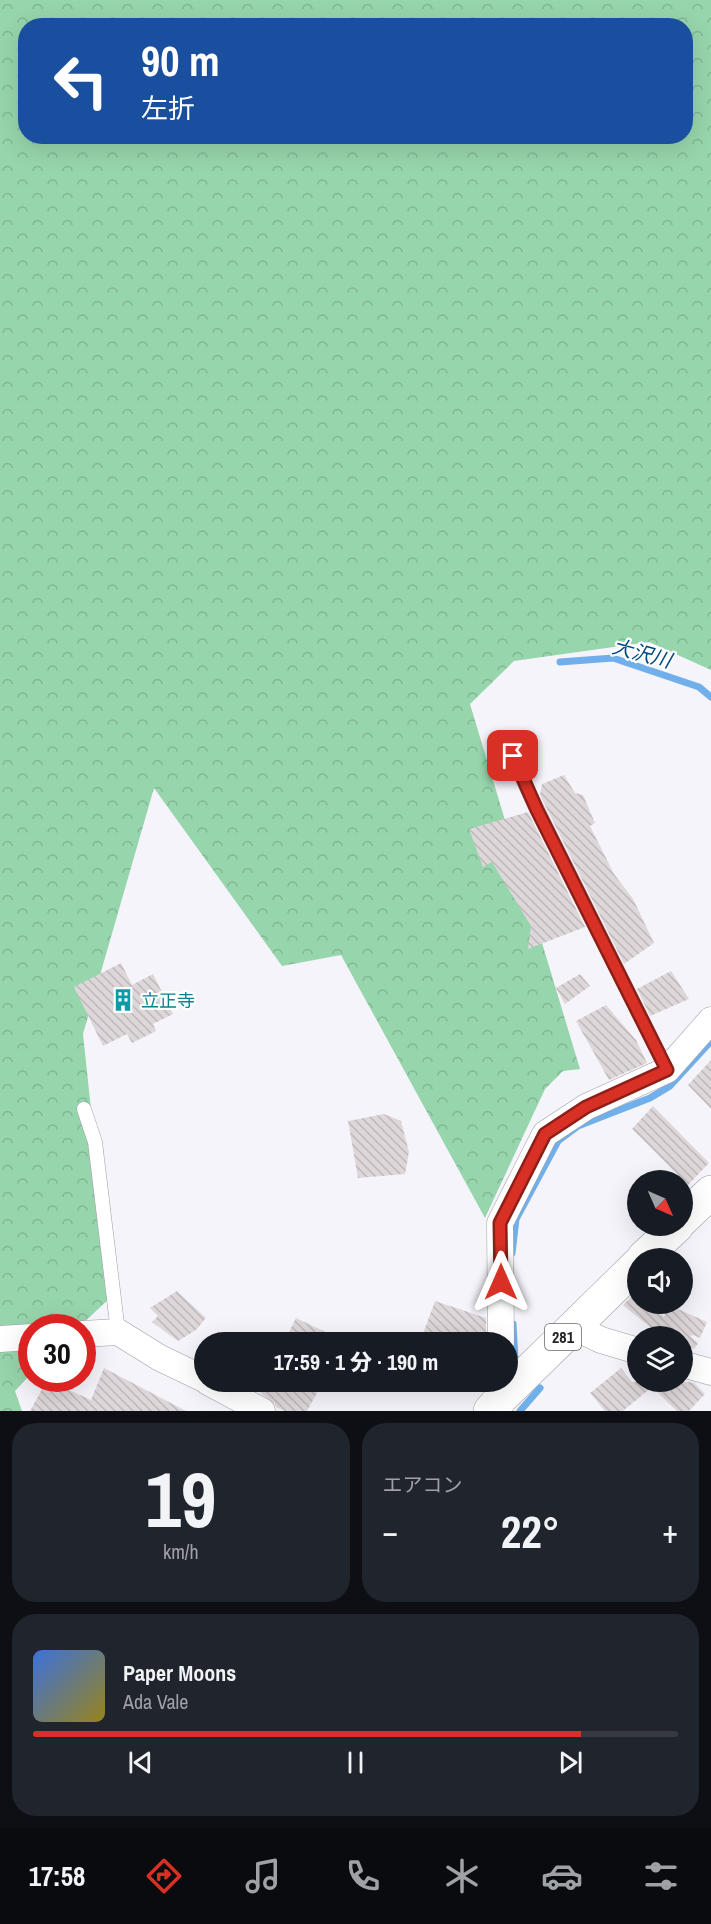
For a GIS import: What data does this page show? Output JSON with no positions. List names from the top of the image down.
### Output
{
  "streets": {
    "highway": ["281"]
  },
  "water": ["大沢川"],
  "places": {
    "building": ["立正寺"]
  },
  "north": "bottom right",
  "page": {
    "turn": ["90 m", "左折"],
    "limit": "30",
    "trip": "17:59 · 1 分 · 190 m",
    "tile": [
      ["19", "km/h"],
      "エアコン"
    ],
    "heat": ["−", "22°", "+"],
    "song": ["Paper Moons", "Ada Vale"],
    "tabs": "17:58"
  }
}
